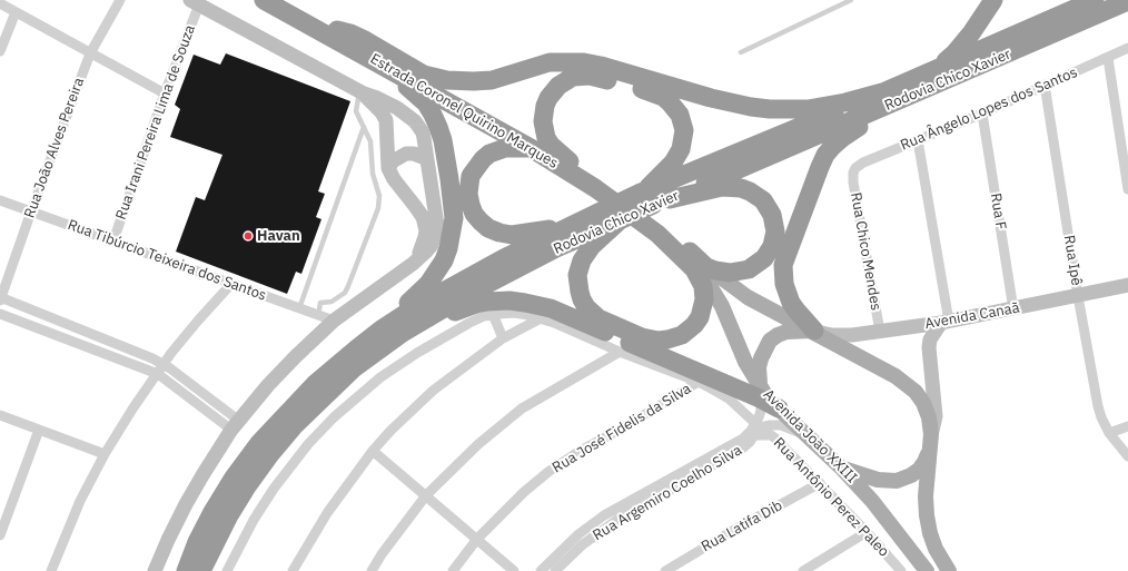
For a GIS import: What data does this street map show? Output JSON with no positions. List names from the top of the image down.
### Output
{
  "streets": {
    "highway": ["Rodovia Chico Xavier", "Estrada Coronel Quirino Marques"],
    "main road": ["Avenida João XXIII"],
    "street": [
      "Rua Ângelo Lopes dos Santos",
      "Rua Irani Pereira Lima de Souza",
      "Rua João Alves Pereira",
      "Rua F",
      "Rua Chico Mendes",
      "Rua Tibúrcio Teixeira dos Santos",
      "Rua Ipê",
      "Avenida Canaã",
      "Rua José Fidelis da Silva",
      "Rua Argemiro Coelho Silva",
      "Rua Antônio Perez Paleo",
      "Rua Latifa Dib"
    ]
  },
  "crossings": [
    ["Rua Ângelo Lopes dos Santos", "Rua F"],
    ["Rua Ângelo Lopes dos Santos", "Rua Chico Mendes"],
    ["Rua Ângelo Lopes dos Santos", "Rua Ipê"],
    ["Rua Irani Pereira Lima de Souza", "Rua Tibúrcio Teixeira dos Santos"],
    ["Rua João Alves Pereira", "Rua Tibúrcio Teixeira dos Santos"],
    ["Rua F", "Avenida Canaã"],
    ["Rua Chico Mendes", "Avenida Canaã"],
    ["Rua Ipê", "Avenida Canaã"],
    ["Avenida João XXIII", "Rua Argemiro Coelho Silva"],
    ["Rua Argemiro Coelho Silva", "Rua Antônio Perez Paleo"],
    ["Rua Antônio Perez Paleo", "Rua Latifa Dib"]
  ],
  "places": ["Havan"]
}
